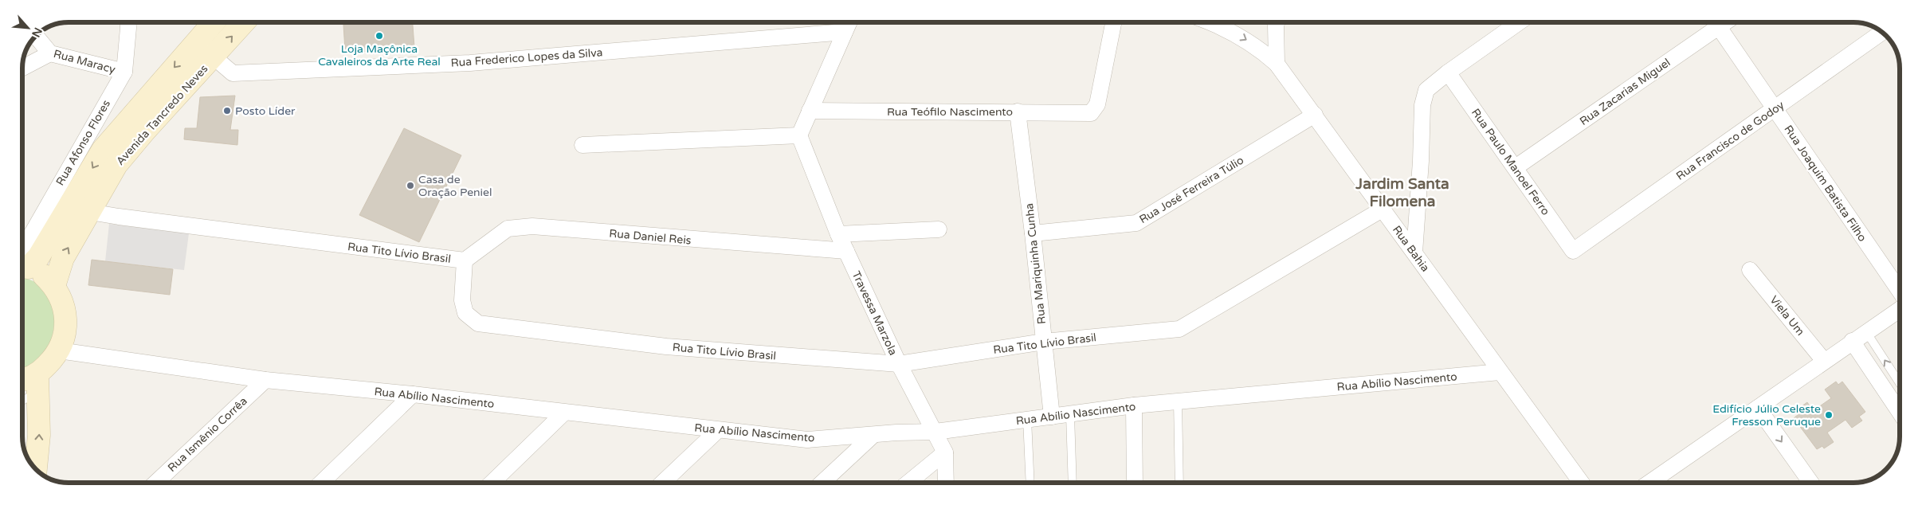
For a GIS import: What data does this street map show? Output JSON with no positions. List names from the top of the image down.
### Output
{
  "streets": {
    "street": [
      "Rua Frederico Lopes da Silva",
      "Rua Maracy",
      "Rua Zacarias Miguel",
      "Rua Teófilo Nascimento",
      "Avenida Tancredo Neves",
      "Rua Francisco de Godoy",
      "Rua Afonso Flores",
      "Rua Paulo Manoel Ferro",
      "Rua Joaquim Batista Filho",
      "Rua José Ferreira Túlio",
      "Rua Daniel Reis",
      "Rua Bahia",
      "Rua Tito Lívio Brasil",
      "Rua Mariquinha Cunha",
      "Travessa Marzola",
      "Viela Um",
      "Rua Abílio Nascimento",
      "Rua Ismênio Corrêa"
    ]
  },
  "crossings": [
    ["Rua Frederico Lopes da Silva", "Avenida Tancredo Neves"],
    ["Rua Maracy", "Rua Afonso Flores"],
    ["Rua Zacarias Miguel", "Rua Paulo Manoel Ferro"],
    ["Rua Zacarias Miguel", "Rua Joaquim Batista Filho"],
    ["Rua Teófilo Nascimento", "Rua Mariquinha Cunha"],
    ["Avenida Tancredo Neves", "Rua Tito Lívio Brasil"],
    ["Rua Francisco de Godoy", "Rua Paulo Manoel Ferro"],
    ["Rua Francisco de Godoy", "Rua Joaquim Batista Filho"],
    ["Rua José Ferreira Túlio", "Rua Bahia"],
    ["Rua José Ferreira Túlio", "Rua Mariquinha Cunha"],
    ["Rua Daniel Reis", "Rua Tito Lívio Brasil"],
    ["Rua Daniel Reis", "Travessa Marzola"],
    ["Rua Bahia", "Rua Tito Lívio Brasil"],
    ["Rua Bahia", "Rua Abílio Nascimento"],
    ["Rua Tito Lívio Brasil", "Rua Mariquinha Cunha"],
    ["Rua Tito Lívio Brasil", "Travessa Marzola"],
    ["Rua Mariquinha Cunha", "Rua Abílio Nascimento"],
    ["Travessa Marzola", "Rua Abílio Nascimento"],
    ["Rua Abílio Nascimento", "Rua Ismênio Corrêa"]
  ],
  "districts": ["Jardim Santa Filomena"],
  "places": [
    "Loja Maçônica Cavaleiros da Arte Real",
    "Posto Líder",
    "Casa de Oração Peniel",
    "Edifício Júlio Celeste Fresson Peruque"
  ],
  "north": "bottom right"
}
